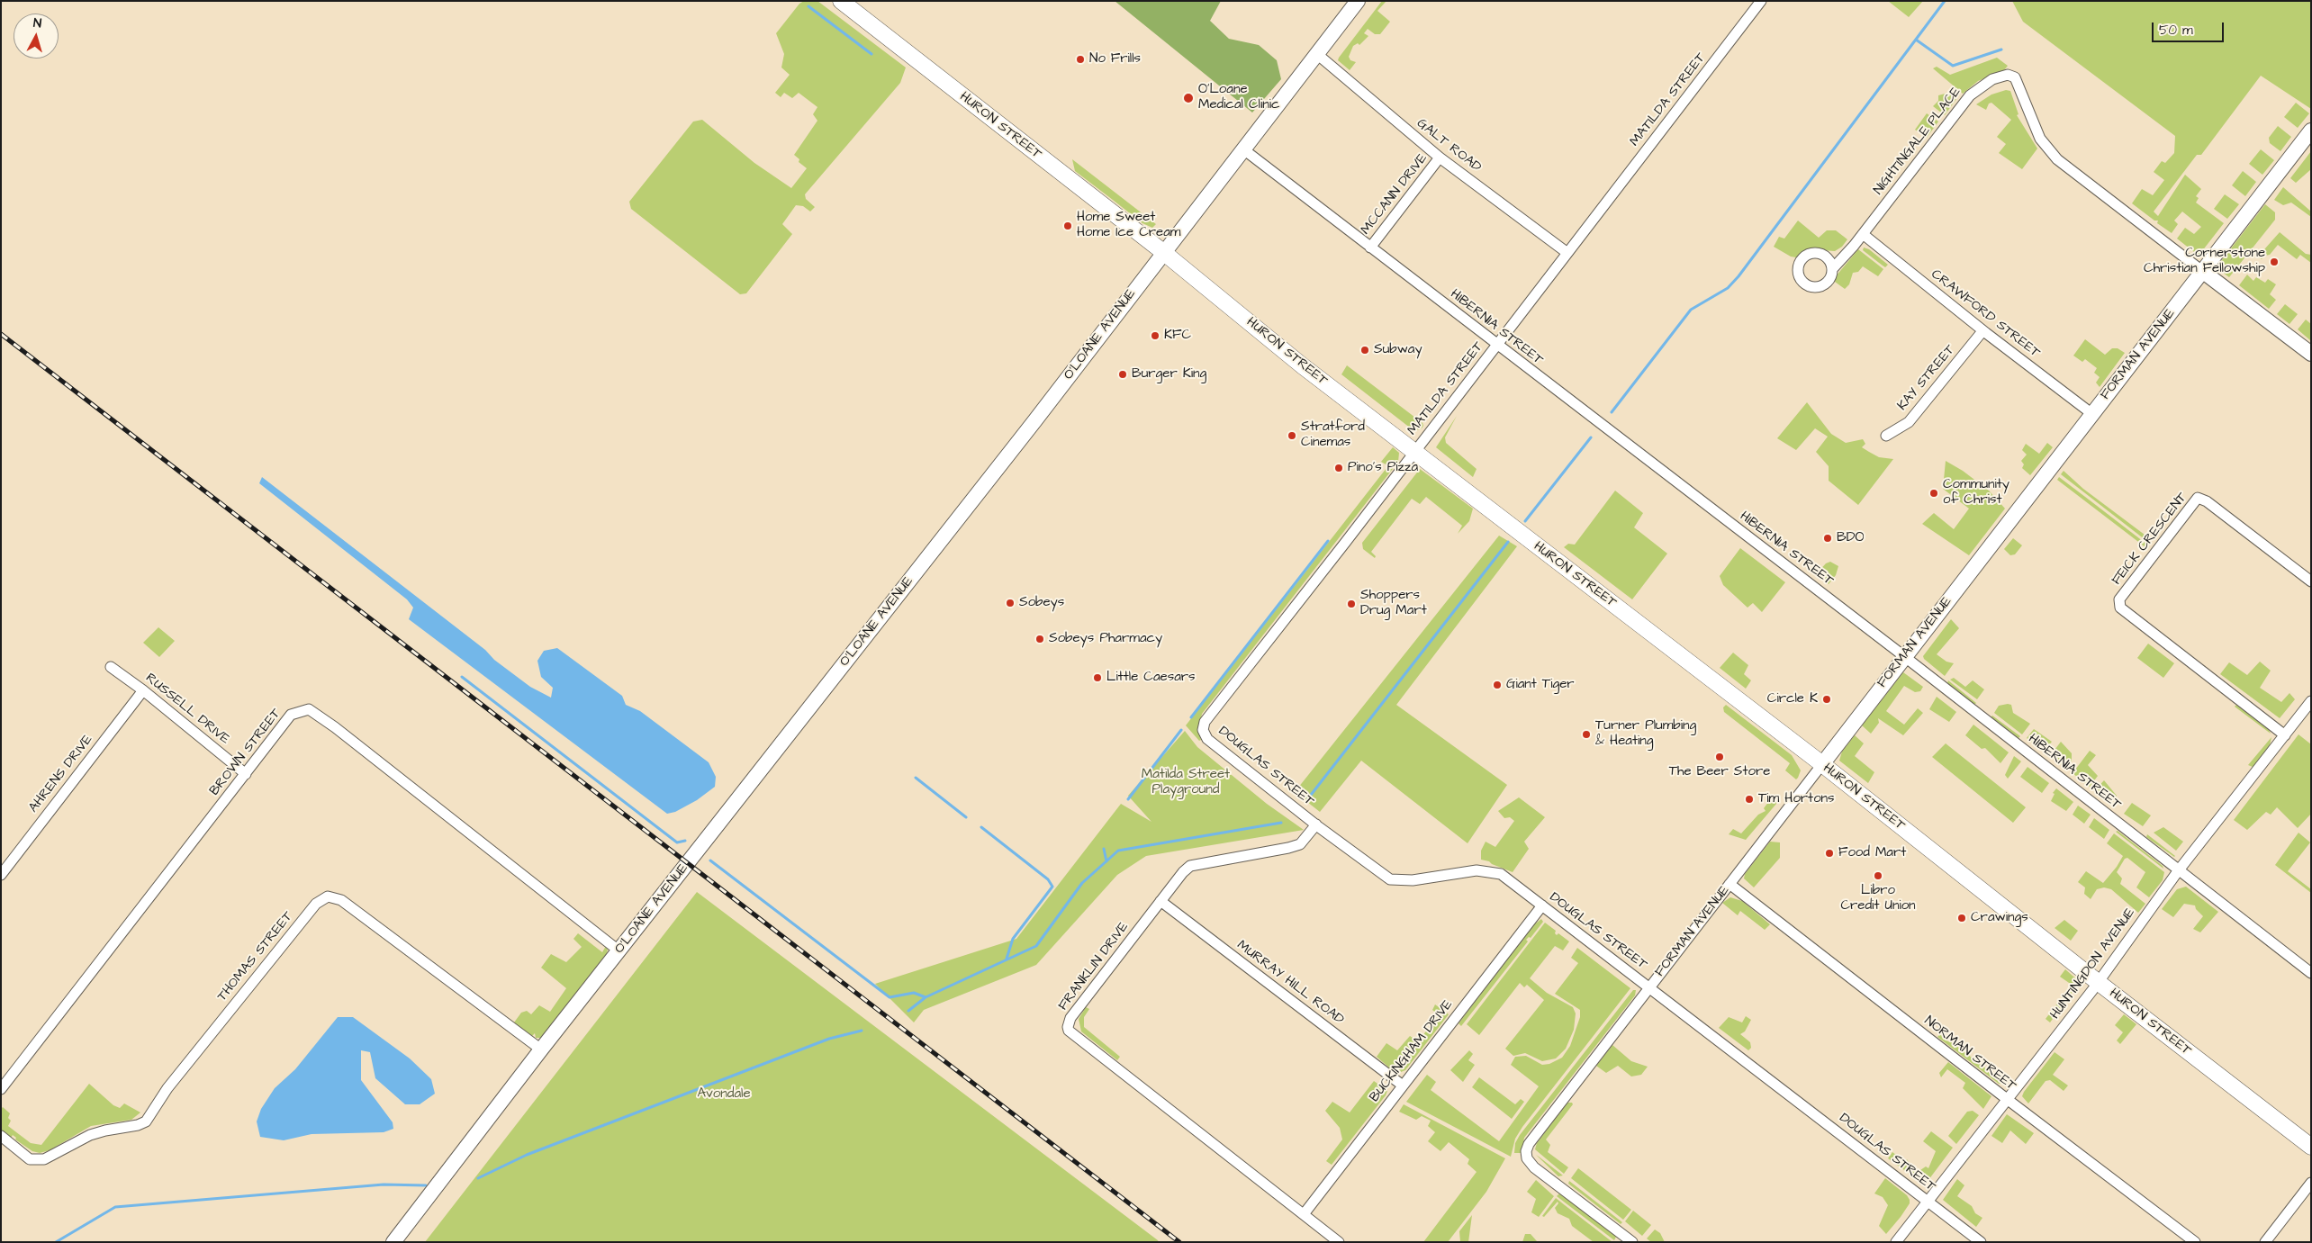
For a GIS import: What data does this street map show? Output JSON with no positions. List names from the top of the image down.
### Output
{
  "streets": {
    "main road": ["HURON STREET"],
    "street": [
      "MATILDA STREET",
      "NIGHTINGALE PLACE",
      "GALT ROAD",
      "MCCANN DRIVE",
      "CRAWFORD STREET",
      "HIBERNIA STREET",
      "O'LOANE AVENUE",
      "FORMAN AVENUE",
      "KAY STREET",
      "FEICK CRESCENT",
      "RUSSELL DRIVE",
      "BROWN STREET",
      "DOUGLAS STREET",
      "AHRENS DRIVE",
      "THOMAS STREET",
      "HUNTINGDON AVENUE",
      "FRANKLIN DRIVE",
      "MURRAY HILL ROAD",
      "BUCKINGHAM DRIVE",
      "NORMAN STREET"
    ]
  },
  "crossings": [
    ["MATILDA STREET", "HURON STREET"],
    ["MATILDA STREET", "GALT ROAD"],
    ["MATILDA STREET", "HIBERNIA STREET"],
    ["MATILDA STREET", "DOUGLAS STREET"],
    ["HURON STREET", "O'LOANE AVENUE"],
    ["HURON STREET", "FORMAN AVENUE"],
    ["HURON STREET", "HUNTINGDON AVENUE"],
    ["NIGHTINGALE PLACE", "CRAWFORD STREET"],
    ["NIGHTINGALE PLACE", "FORMAN AVENUE"],
    ["GALT ROAD", "MCCANN DRIVE"],
    ["GALT ROAD", "O'LOANE AVENUE"],
    ["MCCANN DRIVE", "HIBERNIA STREET"],
    ["CRAWFORD STREET", "FORMAN AVENUE"],
    ["CRAWFORD STREET", "KAY STREET"],
    ["HIBERNIA STREET", "O'LOANE AVENUE"],
    ["HIBERNIA STREET", "FORMAN AVENUE"],
    ["HIBERNIA STREET", "HUNTINGDON AVENUE"],
    ["O'LOANE AVENUE", "BROWN STREET"],
    ["O'LOANE AVENUE", "THOMAS STREET"],
    ["FORMAN AVENUE", "DOUGLAS STREET"],
    ["FORMAN AVENUE", "NORMAN STREET"],
    ["FEICK CRESCENT", "HUNTINGDON AVENUE"],
    ["RUSSELL DRIVE", "BROWN STREET"],
    ["RUSSELL DRIVE", "AHRENS DRIVE"],
    ["DOUGLAS STREET", "HUNTINGDON AVENUE"],
    ["DOUGLAS STREET", "FRANKLIN DRIVE"],
    ["DOUGLAS STREET", "BUCKINGHAM DRIVE"],
    ["HUNTINGDON AVENUE", "NORMAN STREET"],
    ["FRANKLIN DRIVE", "MURRAY HILL ROAD"],
    ["FRANKLIN DRIVE", "BUCKINGHAM DRIVE"],
    ["MURRAY HILL ROAD", "BUCKINGHAM DRIVE"]
  ],
  "parks": ["Matilda Street Playground", "Avondale"],
  "places": [
    "No Frills",
    "O'Loane Medical Clinic",
    "Home Sweet Home Ice Cream",
    "Cornerstone Christian Fellowship",
    "KFC",
    "Subway",
    "Burger King",
    "Stratford Cinemas",
    "Pino's Pizza",
    "Community of Christ",
    "BDO",
    "Sobeys",
    "Shoppers Drug Mart",
    "Sobeys Pharmacy",
    "Little Caesars",
    "Giant Tiger",
    "Circle K",
    "Turner Plumbing & Heating",
    "The Beer Store",
    "Tim Hortons",
    "Food Mart",
    "Libro Credit Union",
    "Crawings"
  ],
  "scale_bar": "50 m",
  "north": "top"
}
